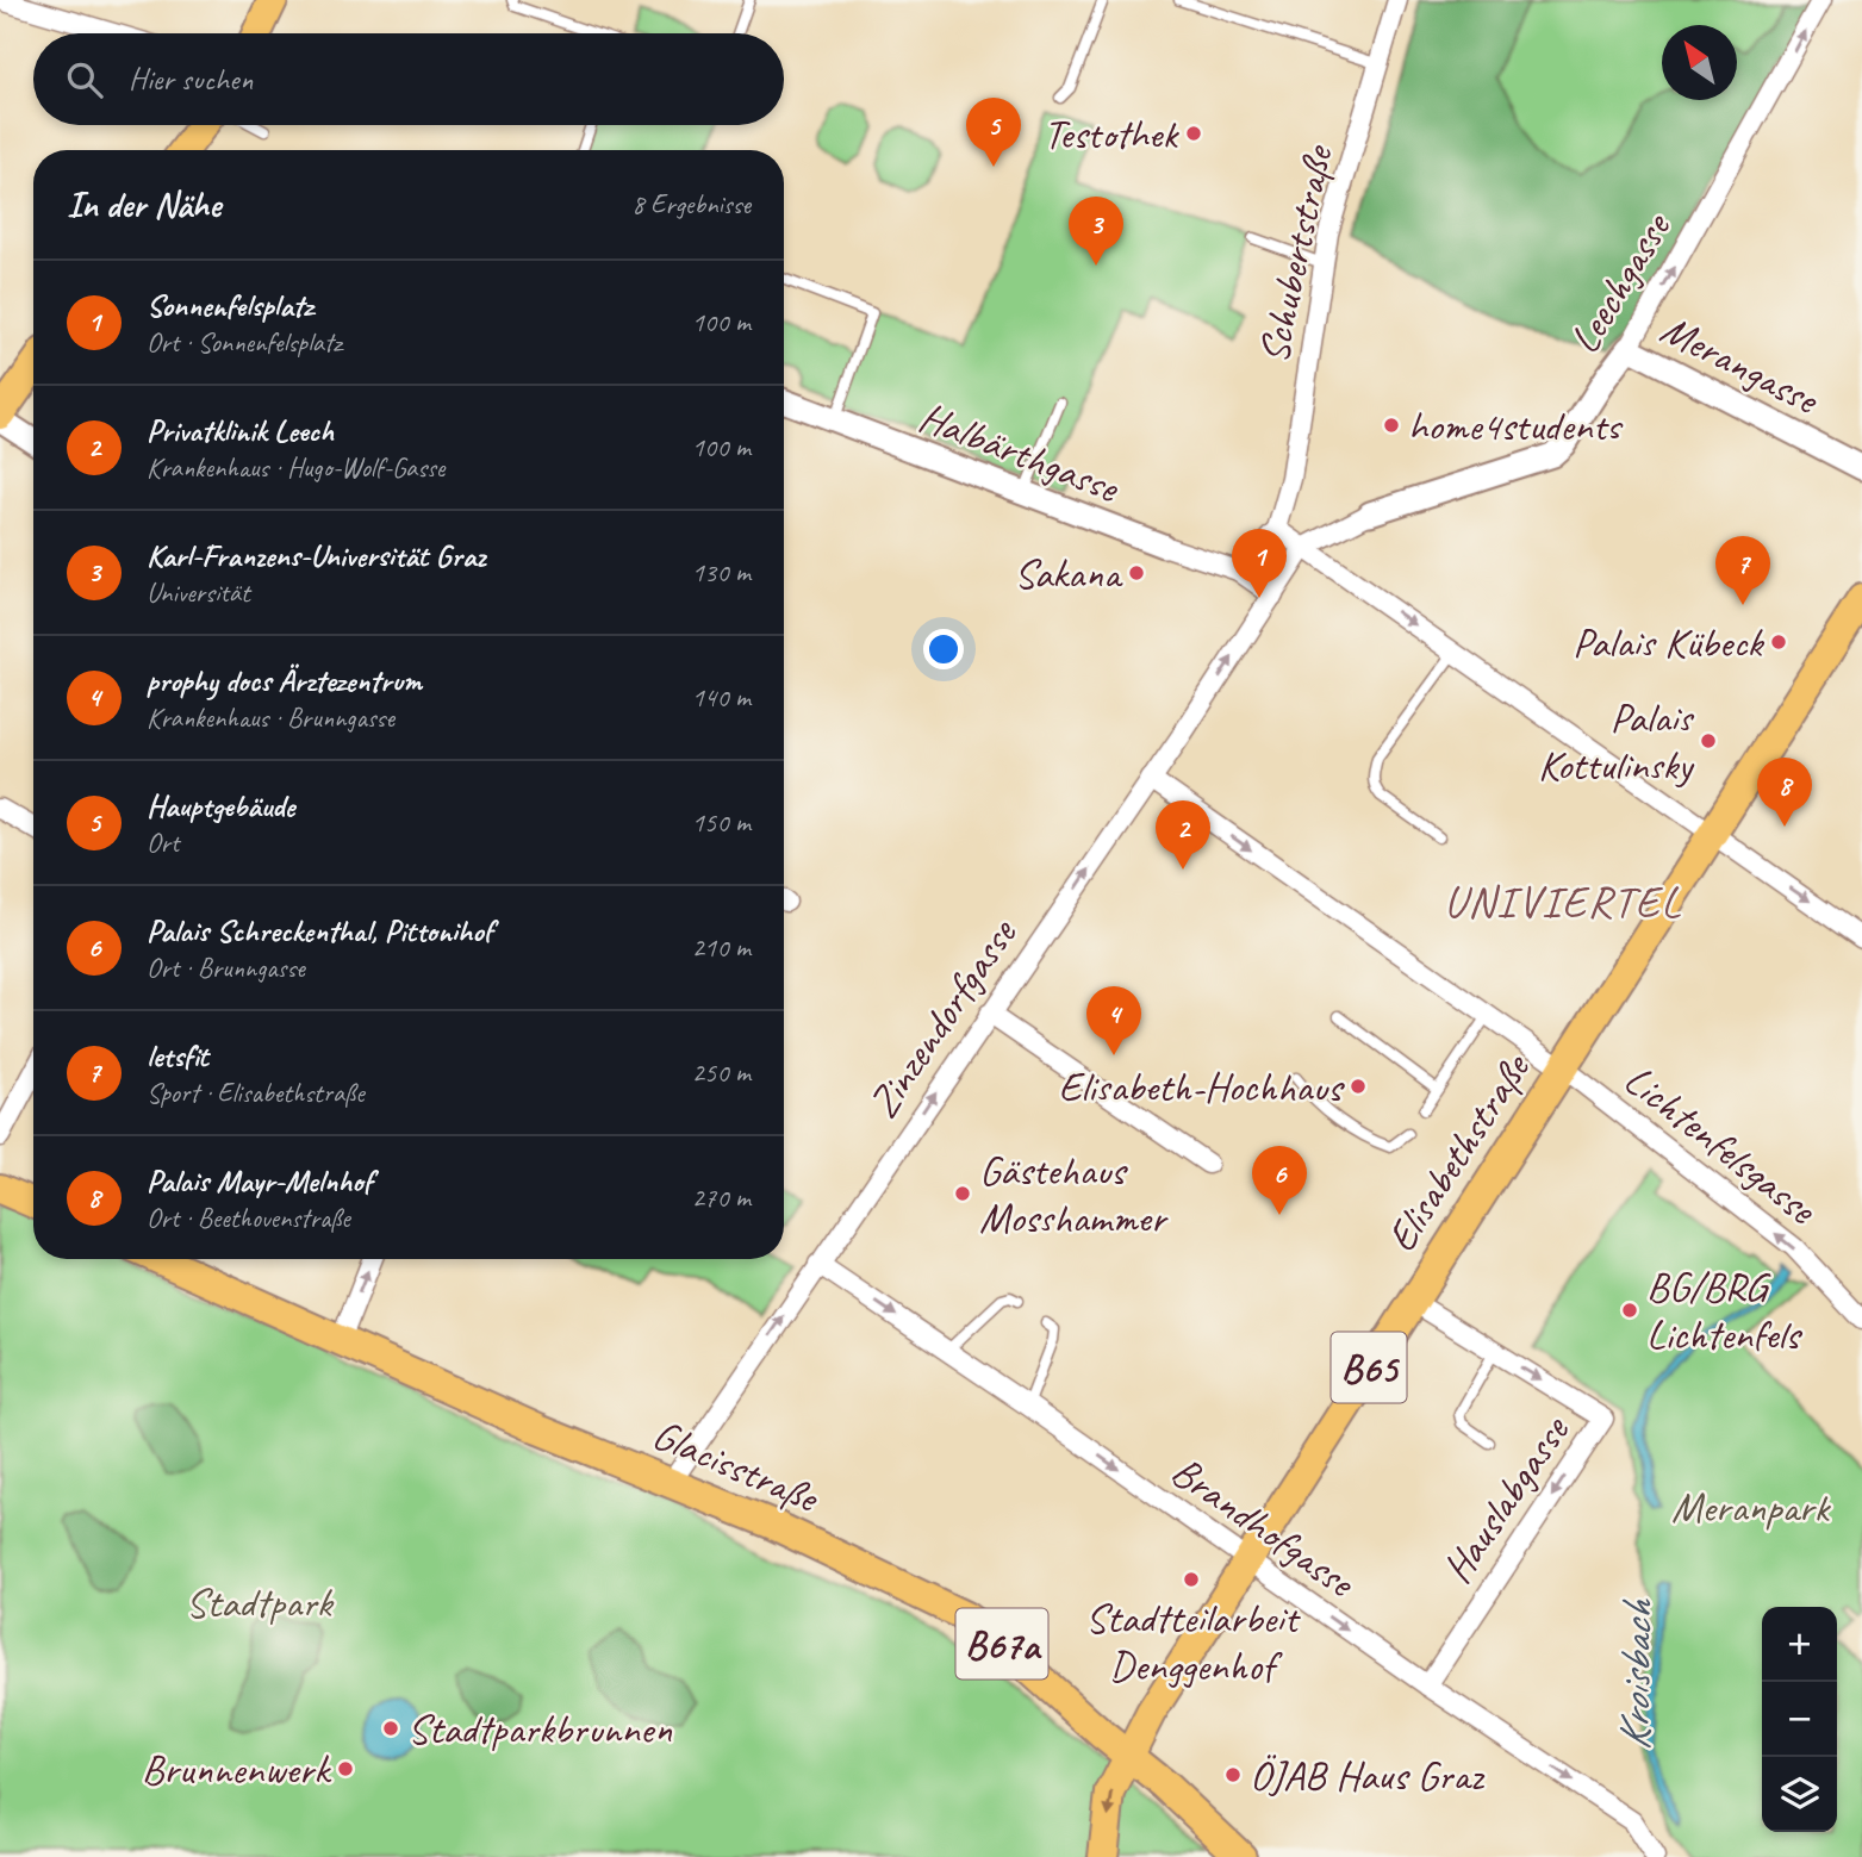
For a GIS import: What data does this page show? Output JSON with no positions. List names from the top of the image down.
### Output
{
  "streets": {
    "main road": [
      "Elisabethstraße",
      "B65",
      "Glacisstraße",
      "B67a"
    ],
    "street": [
      "Schubertstraße",
      "Leechgasse",
      "Merangasse",
      "Halbärthgasse",
      "Zinzendorfgasse",
      "Lichtenfelsgasse",
      "Hauslabgasse",
      "Brandhofgasse"
    ]
  },
  "crossings": [
    ["Leechgasse", "Merangasse"],
    ["Leechgasse", "Zinzendorfgasse"],
    ["Halbärthgasse", "Zinzendorfgasse"],
    ["Zinzendorfgasse", "Lichtenfelsgasse"],
    ["Zinzendorfgasse", "Glacisstraße"],
    ["Zinzendorfgasse", "Brandhofgasse"],
    ["Lichtenfelsgasse", "Elisabethstraße"],
    ["Elisabethstraße", "Glacisstraße"],
    ["Elisabethstraße", "Hauslabgasse"],
    ["Elisabethstraße", "Brandhofgasse"],
    ["Hauslabgasse", "Brandhofgasse"]
  ],
  "one_way": ["Leechgasse", "Zinzendorfgasse", "Brandhofgasse"],
  "districts": ["UNIVIERTEL"],
  "water": ["Kroisbach"],
  "parks": ["Meranpark", "Stadtpark"],
  "places": [
    "Testothek",
    "home4students",
    "Sakana",
    "Palais Kübeck",
    "Palais Kottulinsky",
    "Elisabeth-Hochhaus",
    "Gästehaus Mosshammer",
    "BG/BRG Lichtenfels",
    "Stadtteilarbeit Denggenhof",
    "Stadtparkbrunnen",
    "Brunnenwerk",
    "ÖJAB Haus Graz"
  ],
  "north": "top left",
  "page": {
    "search": "Hier suchen",
    "pins": [
      "5",
      "3",
      "1",
      "7",
      "8",
      "2",
      "4",
      "6"
    ],
    "heading": ["In der Nähe", "8 Ergebnisse"],
    "list": [
      {
        "mark": "1",
        "name": "Sonnenfelsplatz",
        "note": "Ort · Sonnenfelsplatz",
        "value": "100 m"
      },
      {
        "mark": "2",
        "name": "Privatklinik Leech",
        "note": "Krankenhaus · Hugo-Wolf-Gasse",
        "value": "100 m"
      },
      {
        "mark": "3",
        "name": "Karl-Franzens-Universität Graz",
        "note": "Universität",
        "value": "130 m"
      },
      {
        "mark": "4",
        "name": "prophy docs Ärztezentrum",
        "note": "Krankenhaus · Brunngasse",
        "value": "140 m"
      },
      {
        "mark": "5",
        "name": "Hauptgebäude",
        "note": "Ort",
        "value": "150 m"
      },
      {
        "mark": "6",
        "name": "Palais Schreckenthal, Pittonihof",
        "note": "Ort · Brunngasse",
        "value": "210 m"
      },
      {
        "mark": "7",
        "name": "letsfit",
        "note": "Sport · Elisabethstraße",
        "value": "250 m"
      },
      {
        "mark": "8",
        "name": "Palais Mayr-Melnhof",
        "note": "Ort · Beethovenstraße",
        "value": "270 m"
      }
    ],
    "map_buttons": ["+", "−"]
  }
}
